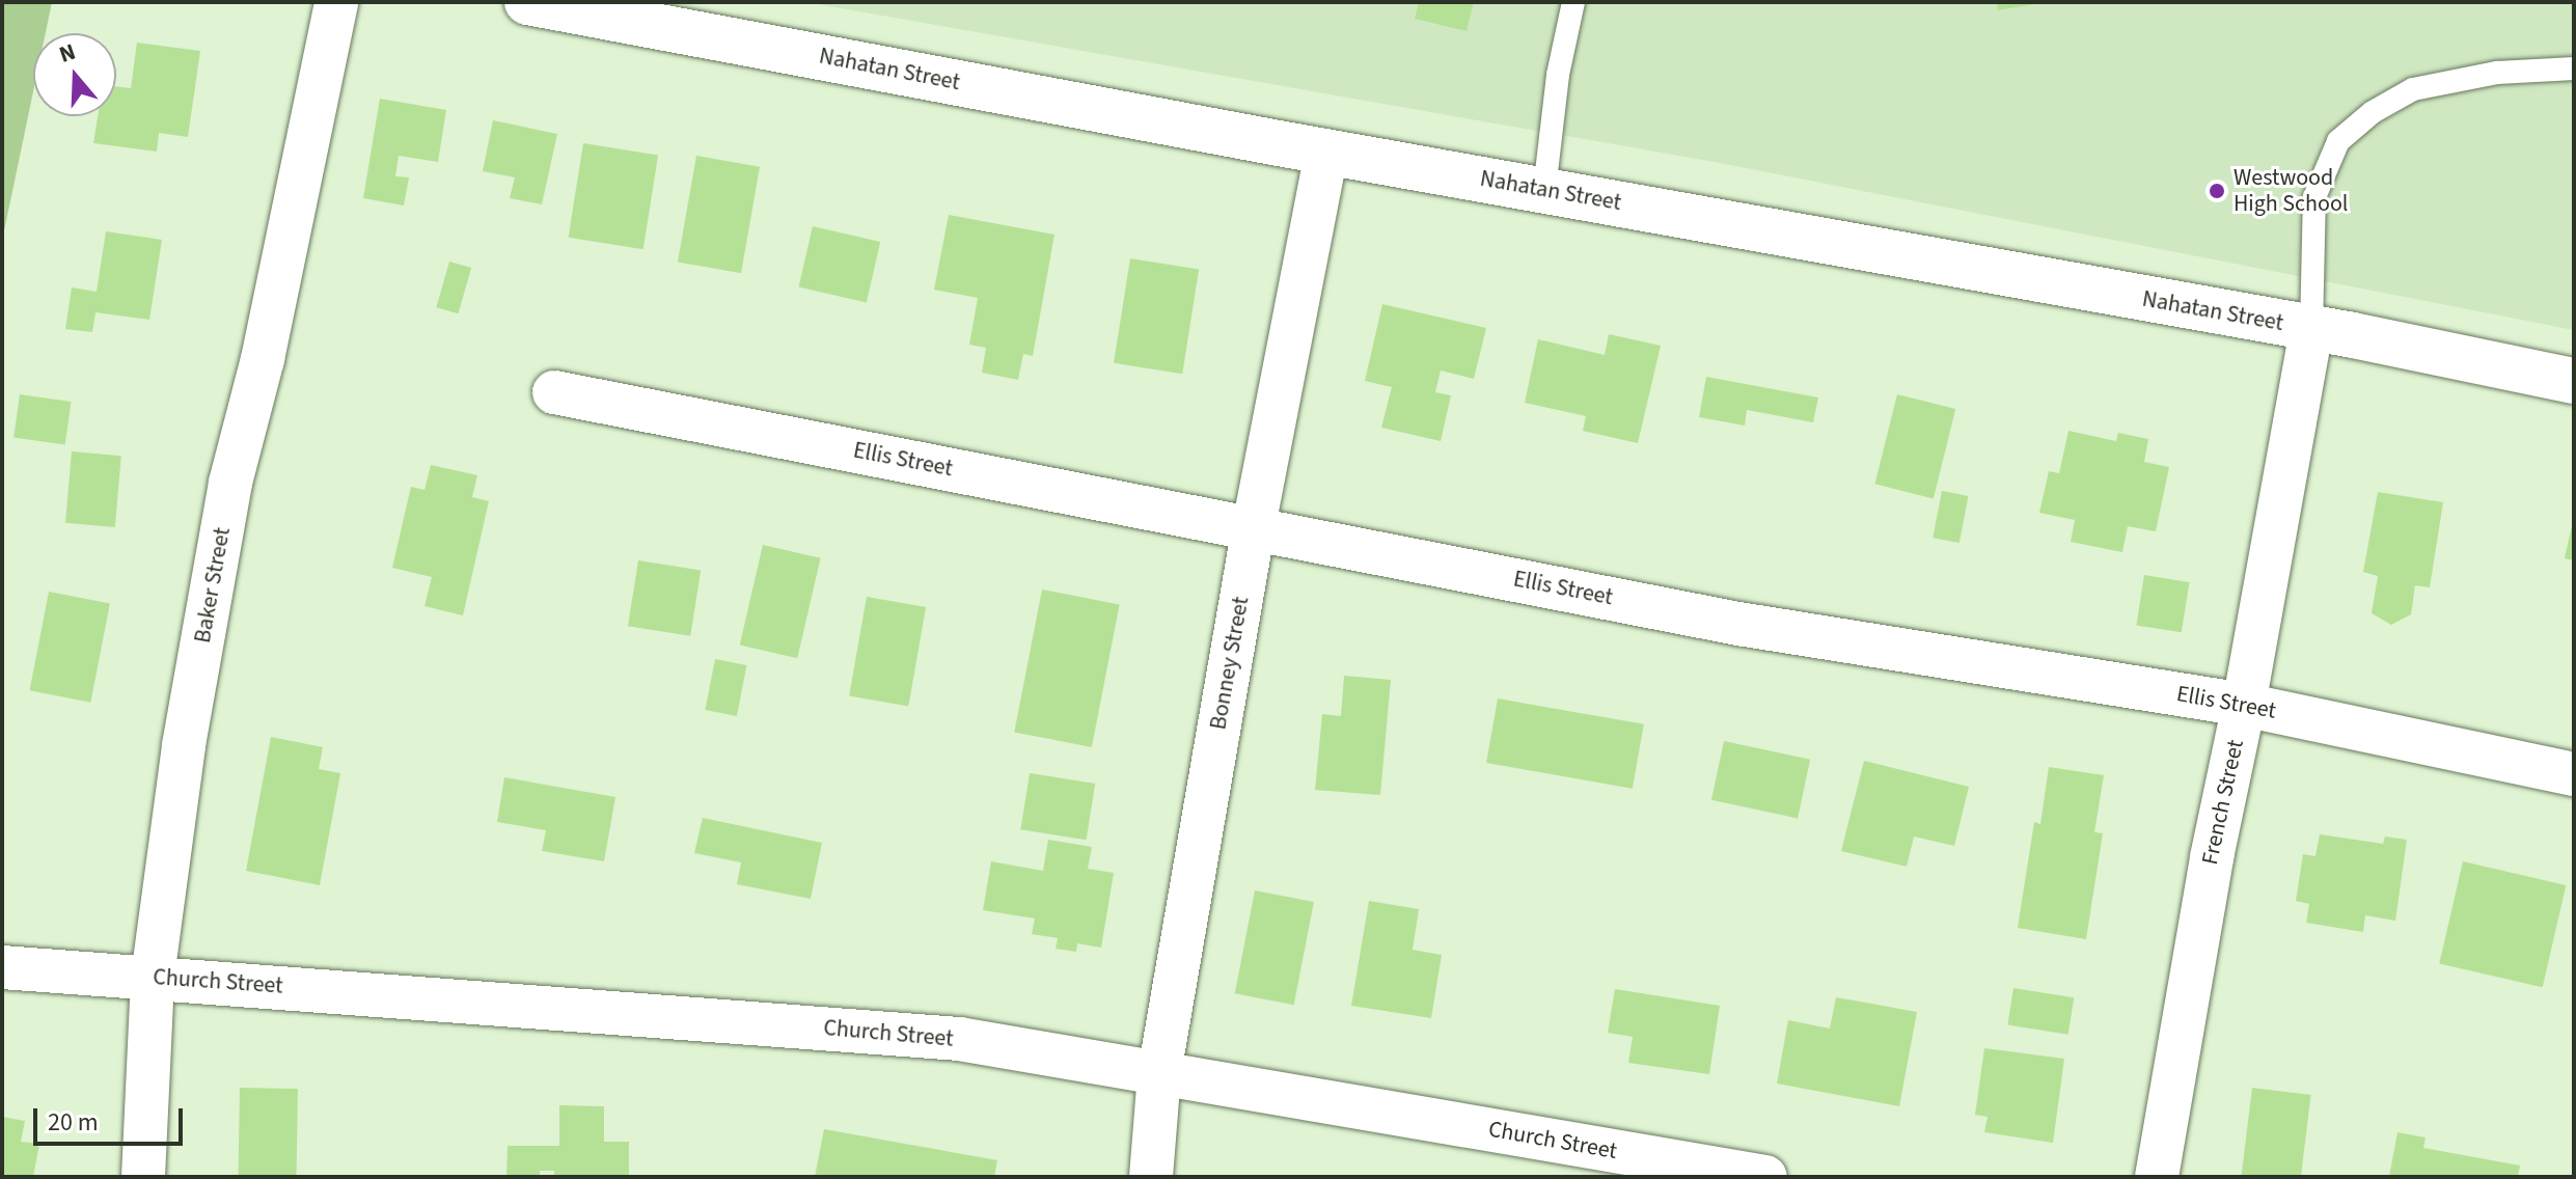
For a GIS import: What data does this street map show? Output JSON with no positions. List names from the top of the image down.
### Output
{
  "streets": {
    "main road": ["Nahatan Street"],
    "street": [
      "Ellis Street",
      "Baker Street",
      "Bonney Street",
      "French Street",
      "Church Street"
    ]
  },
  "crossings": [
    ["Nahatan Street", "Bonney Street"],
    ["Nahatan Street", "French Street"],
    ["Ellis Street", "Bonney Street"],
    ["Ellis Street", "French Street"],
    ["Baker Street", "Church Street"],
    ["Bonney Street", "Church Street"]
  ],
  "places": ["Westwood High School"],
  "scale_bar": "20 m",
  "north": "top"
}
